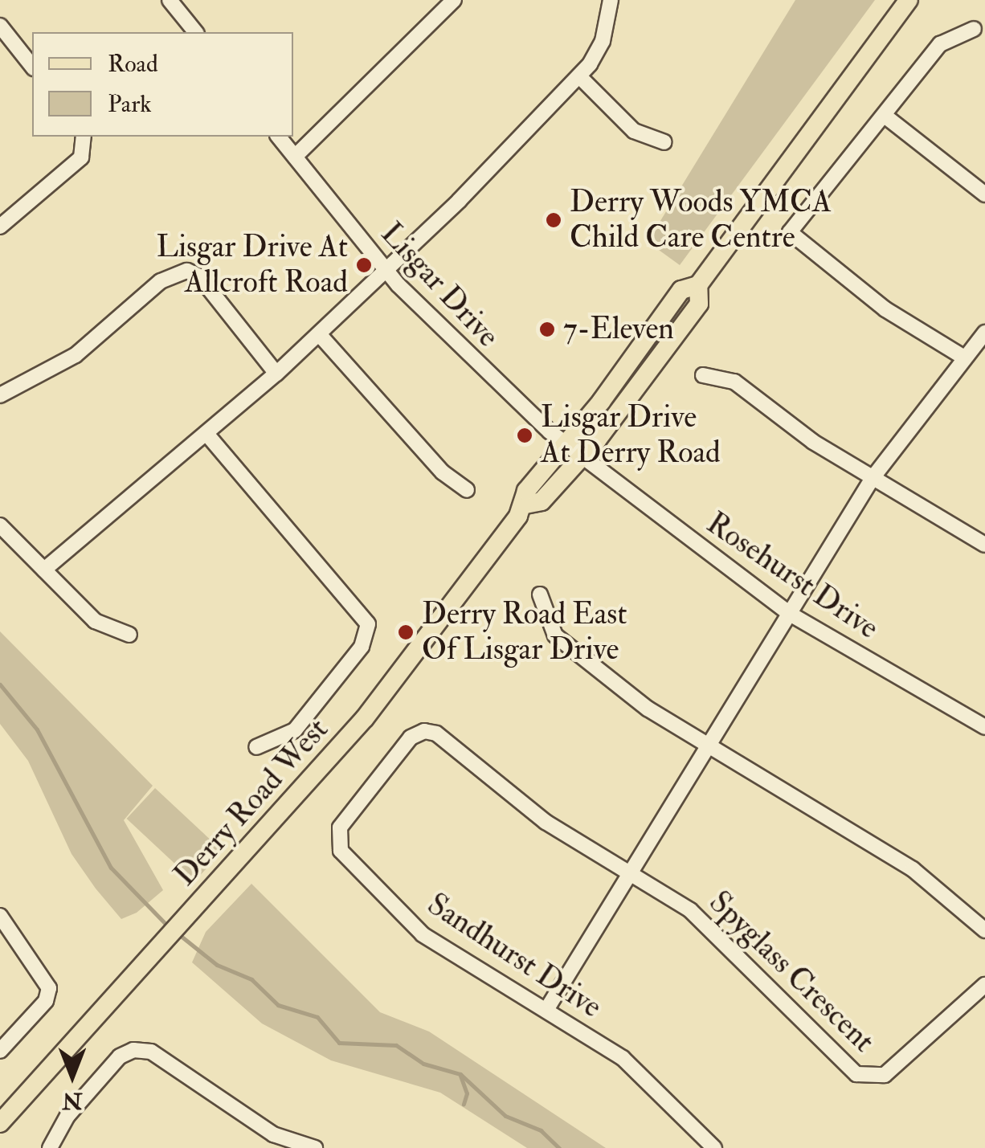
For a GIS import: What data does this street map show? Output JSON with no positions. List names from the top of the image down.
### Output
{
  "streets": {
    "main road": ["Derry Road West"],
    "street": [
      "Lisgar Drive",
      "Rosehurst Drive",
      "Sandhurst Drive",
      "Spyglass Crescent"
    ]
  },
  "crossings": [
    ["Lisgar Drive", "Rosehurst Drive"],
    ["Lisgar Drive", "Derry Road West"],
    ["Rosehurst Drive", "Derry Road West"],
    ["Sandhurst Drive", "Spyglass Crescent"]
  ],
  "places": [
    "Derry Woods YMCA Child Care Centre",
    "Lisgar Drive At Allcroft Road",
    "7-Eleven",
    "Lisgar Drive At Derry Road",
    "Derry Road East Of Lisgar Drive"
  ],
  "legend": ["Road", "Park"],
  "north": "bottom"
}
